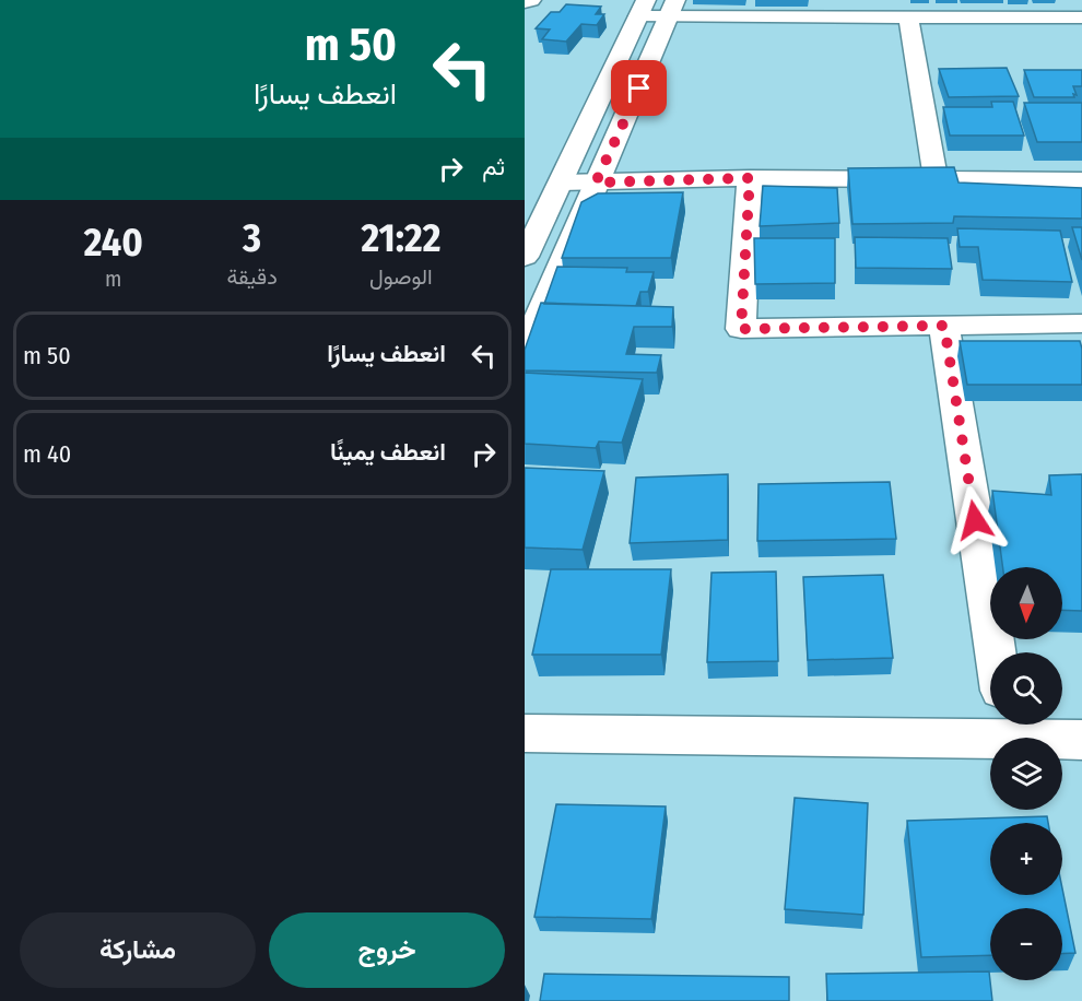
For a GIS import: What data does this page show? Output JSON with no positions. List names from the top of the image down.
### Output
{
  "north": "bottom",
  "page": {
    "turn": ["50 m", "انعطف يسارًا"],
    "then": "ثم",
    "eta": [
      "21:22",
      "الوصول",
      "3",
      "دقيقة",
      "240",
      "m"
    ],
    "list": [
      {
        "name": "انعطف يسارًا",
        "value": "50 m"
      },
      {
        "name": "انعطف يمينًا",
        "value": "40 m"
      }
    ],
    "map_buttons": ["+", "−"],
    "buttons": ["خروج", "مشاركة"]
  }
}
